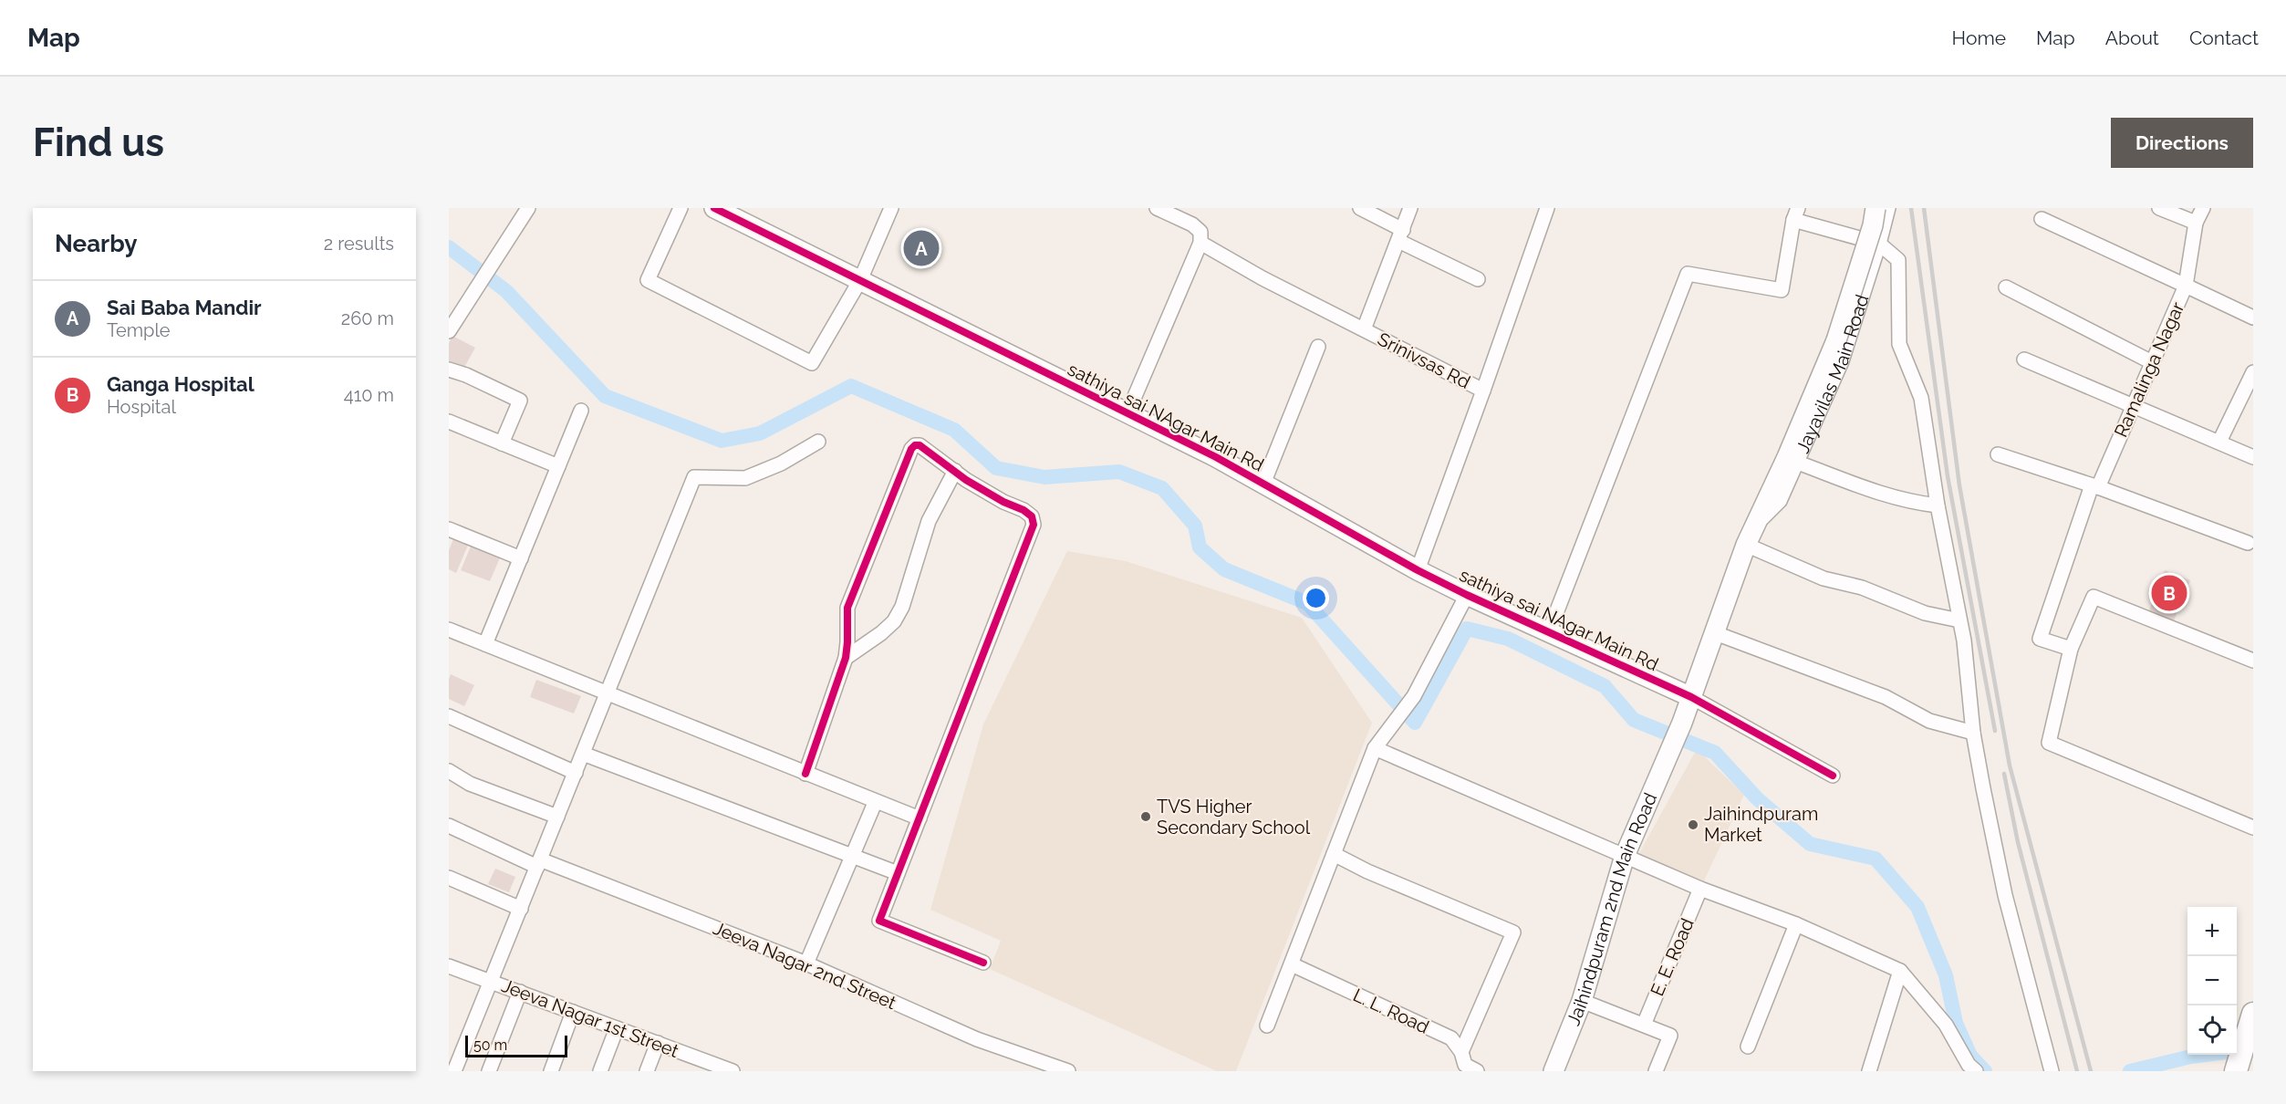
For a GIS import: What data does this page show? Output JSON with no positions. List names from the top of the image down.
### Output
{
  "streets": {
    "street": [
      "Srinivsas Rd",
      "Ramalinga Nagar",
      "Jayavilas Main Road",
      "sathiya sai NAgar Main Rd",
      "Jaihindpuram 2nd Main Road",
      "E. E. Road",
      "Jeeva Nagar 2nd Street",
      "L. L. Road",
      "Jeeva Nagar 1st Street"
    ]
  },
  "crossings": [
    ["Jayavilas Main Road", "sathiya sai NAgar Main Rd"],
    ["Jayavilas Main Road", "Jaihindpuram 2nd Main Road"]
  ],
  "places": ["TVS Higher Secondary School", "Jaihindpuram Market"],
  "scale_bar": "50 m",
  "page": {
    "header": "Map",
    "nav": [
      "Home",
      "Map",
      "About",
      "Contact"
    ],
    "buttons": "Directions",
    "title": "Find us",
    "heading": ["Nearby", "2 results"],
    "pins": ["A", "B"],
    "list": [
      {
        "mark": "A",
        "name": "Sai Baba Mandir",
        "note": "Temple",
        "value": "260 m"
      },
      {
        "mark": "B",
        "name": "Ganga Hospital",
        "note": "Hospital",
        "value": "410 m"
      }
    ],
    "map_buttons": ["+", "−"],
    "scale": "50 m"
  }
}
